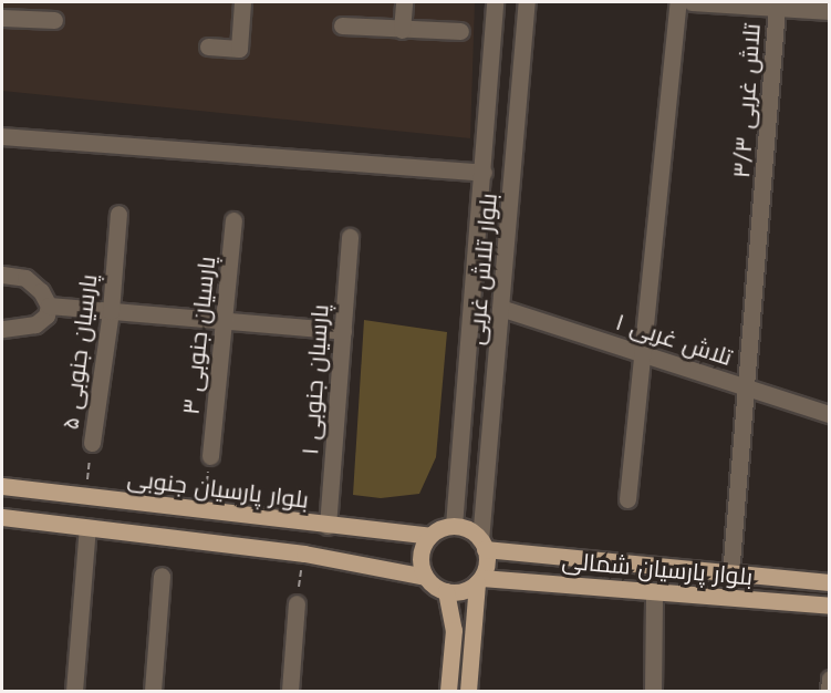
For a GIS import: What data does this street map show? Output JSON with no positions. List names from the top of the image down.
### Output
{
  "streets": {
    "main road": ["بلوار پارسیان جنوبی", "بلوار پارسیان شمالی"],
    "street": [
      "۳/۳ تلاش غربی",
      "بلوار تلاش غربی",
      "۳ پارسیان جنوبی",
      "۱ تلاش غربی",
      "۵ پارسیان جنوبی",
      "۱ پارسیان جنوبی"
    ]
  },
  "crossings": [
    ["۳/۳ تلاش غربی", "۱ تلاش غربی"],
    ["۳/۳ تلاش غربی", "بلوار پارسیان شمالی"],
    ["بلوار تلاش غربی", "۱ تلاش غربی"],
    ["بلوار تلاش غربی", "بلوار پارسیان جنوبی"],
    ["بلوار تلاش غربی", "بلوار پارسیان شمالی"],
    ["۵ پارسیان جنوبی", "بلوار پارسیان جنوبی"],
    ["۱ پارسیان جنوبی", "بلوار پارسیان جنوبی"],
    ["بلوار پارسیان جنوبی", "بلوار پارسیان شمالی"]
  ]
}
